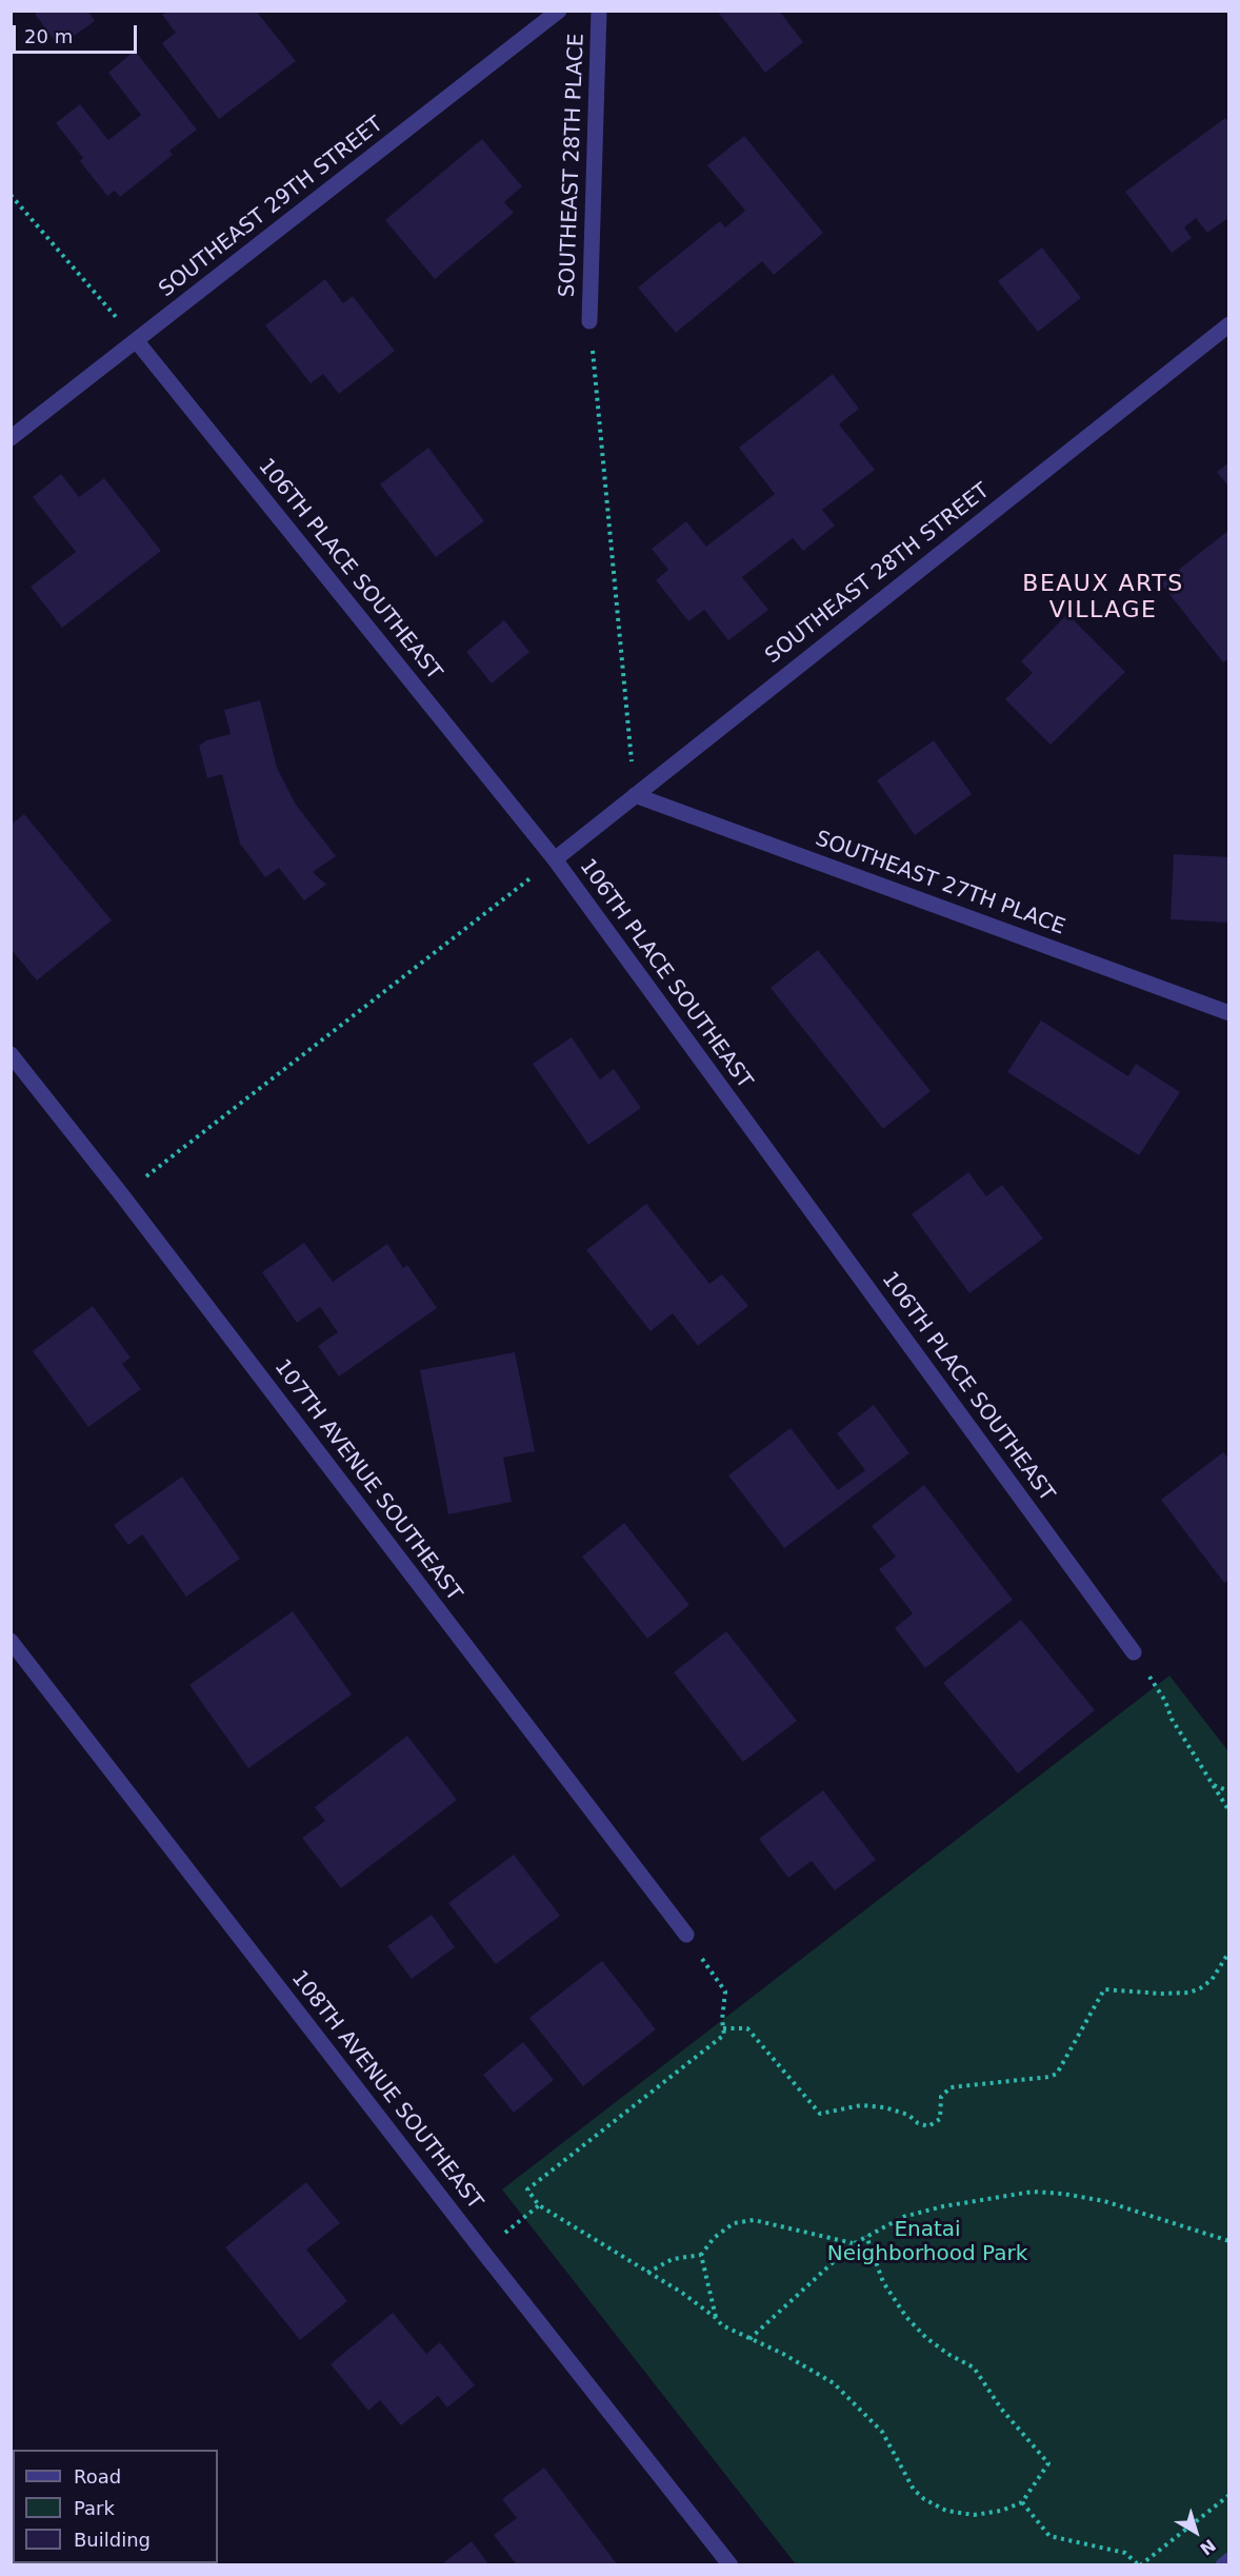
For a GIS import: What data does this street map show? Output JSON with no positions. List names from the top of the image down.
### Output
{
  "streets": {
    "street": [
      "SOUTHEAST 28TH PLACE",
      "SOUTHEAST 29TH STREET",
      "106TH PLACE SOUTHEAST",
      "SOUTHEAST 28TH STREET",
      "SOUTHEAST 27TH PLACE",
      "107TH AVENUE SOUTHEAST",
      "108TH AVENUE SOUTHEAST"
    ]
  },
  "crossings": [
    ["SOUTHEAST 29TH STREET", "106TH PLACE SOUTHEAST"],
    ["106TH PLACE SOUTHEAST", "SOUTHEAST 28TH STREET"],
    ["SOUTHEAST 28TH STREET", "SOUTHEAST 27TH PLACE"]
  ],
  "districts": ["BEAUX ARTS VILLAGE"],
  "parks": ["Enatai Neighborhood Park"],
  "legend": ["Road", "Park", "Building"],
  "scale_bar": "20 m",
  "north": "bottom right"
}
